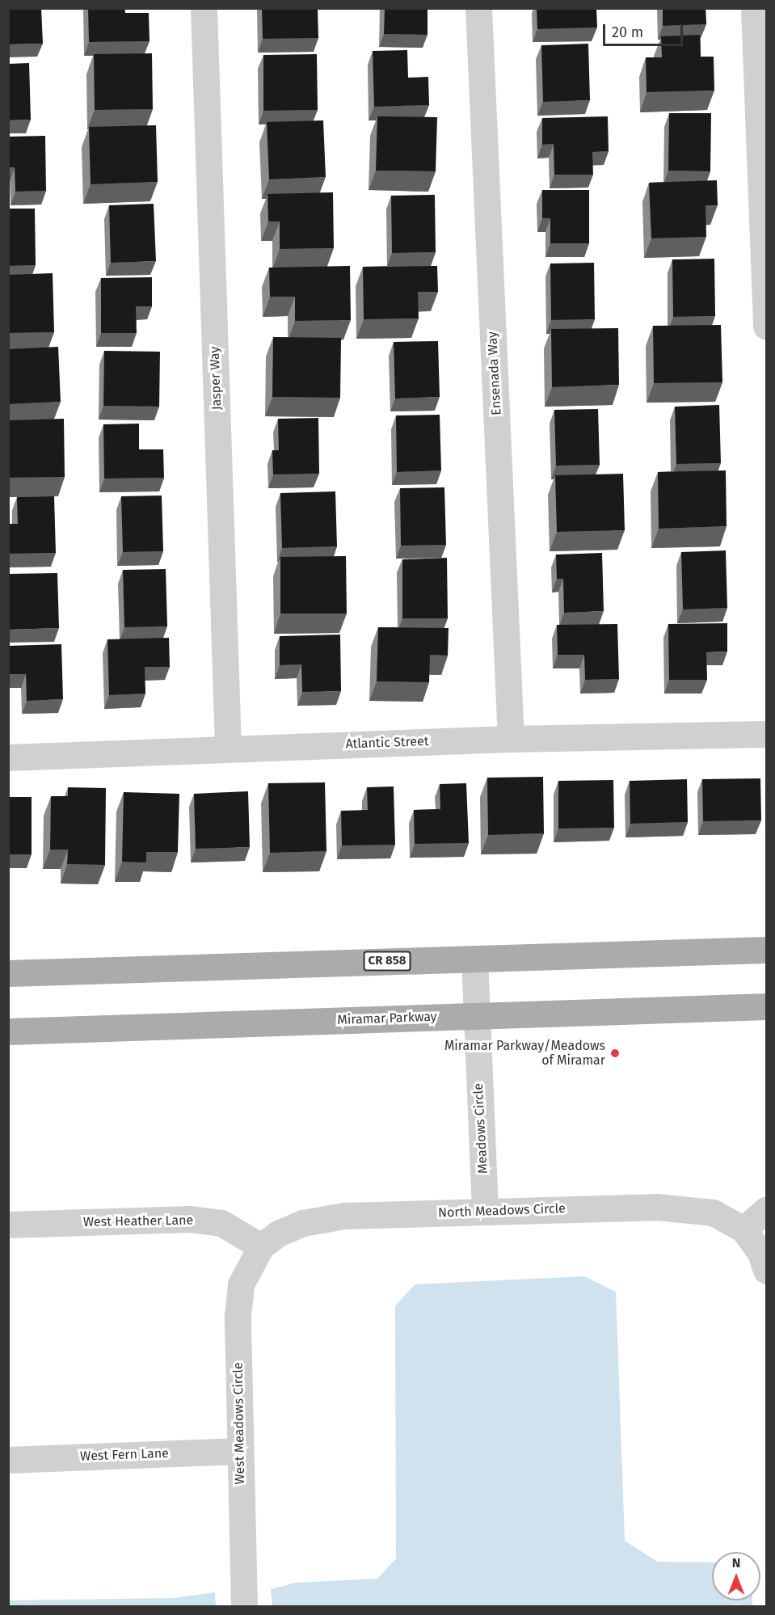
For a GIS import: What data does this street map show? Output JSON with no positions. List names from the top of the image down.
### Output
{
  "streets": {
    "main road": ["CR 858", "Miramar Parkway"],
    "street": [
      "Ensenada Way",
      "Jasper Way",
      "Atlantic Street",
      "Meadows Circle",
      "North Meadows Circle",
      "West Heather Lane",
      "West Meadows Circle",
      "West Fern Lane"
    ]
  },
  "crossings": [
    ["Ensenada Way", "Atlantic Street"],
    ["Jasper Way", "Atlantic Street"],
    ["CR 858", "Meadows Circle"],
    ["Miramar Parkway", "Meadows Circle"],
    ["Meadows Circle", "North Meadows Circle"],
    ["North Meadows Circle", "West Heather Lane"],
    ["North Meadows Circle", "West Meadows Circle"],
    ["West Heather Lane", "West Meadows Circle"],
    ["West Meadows Circle", "West Fern Lane"]
  ],
  "places": ["Miramar Parkway/Meadows of Miramar"],
  "scale_bar": "20 m",
  "north": "top"
}
